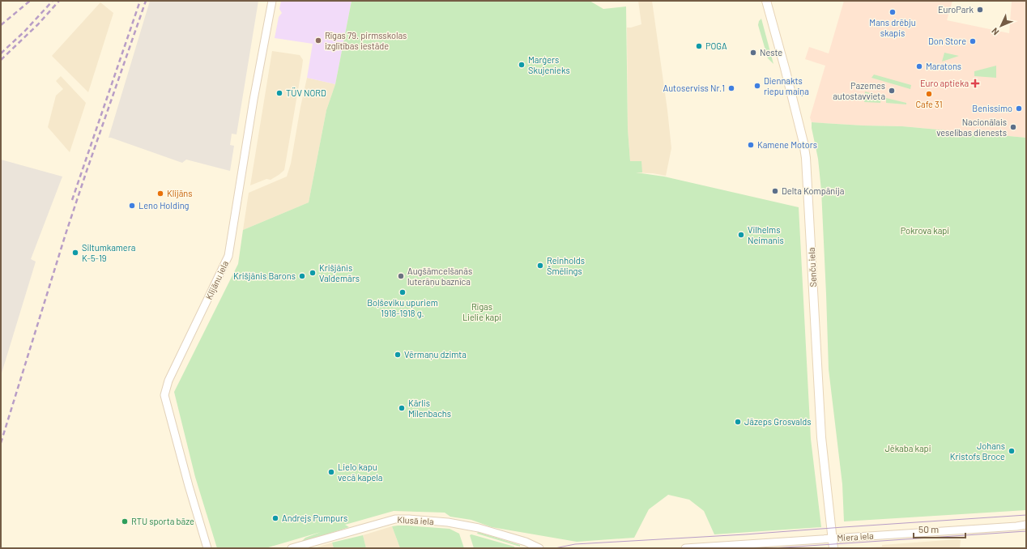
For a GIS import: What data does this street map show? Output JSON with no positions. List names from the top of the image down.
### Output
{
  "streets": {
    "main road": ["Senču iela"],
    "street": ["Klijānu iela", "Klusā iela", "Miera iela"]
  },
  "crossings": [
    ["Senču iela", "Miera iela"]
  ],
  "parks": ["Pokrova kapi", "Rīgas Lielie kapi", "Jēkaba kapi"],
  "places": {
    "other": [
      "EuroPark",
      "Mans drēbju skapis",
      "Rīgas 79. pirmsskolas izglītības iestāde",
      "Don Store",
      "POGA",
      "Neste",
      "Marģers Skujenieks",
      "Maratons",
      "Diennakts riepu maiņa",
      "Autoserviss Nr.1",
      "Pazemes autostavvieta",
      "TÜV NORD",
      "Cafe 31",
      "Benissimo",
      "Nacionālais veselības dienests",
      "Kamene Motors",
      "Delta Kompānija",
      "Klijāns",
      "Leno Holding",
      "Vilhelms Neimanis",
      "Siltumkamera K-5-19",
      "Reinholds Šmēlings",
      "Krišjānis Valdemārs",
      "Krišjānis Barons",
      "Augšāmcelšanās luterāņu baznīca",
      "Boļševiku upuriem 1918-1918 g.",
      "Vērmaņu dzimta",
      "Kārlis Mīlenbachs",
      "Jāzeps Grosvalds",
      "Johans Kristofs Broce",
      "Lielo kapu vecā kapela",
      "Andrejs Pumpurs",
      "RTU sporta bāze"
    ],
    "health": ["Euro aptieka"]
  },
  "scale_bar": "50 m",
  "north": "bottom left"
}
